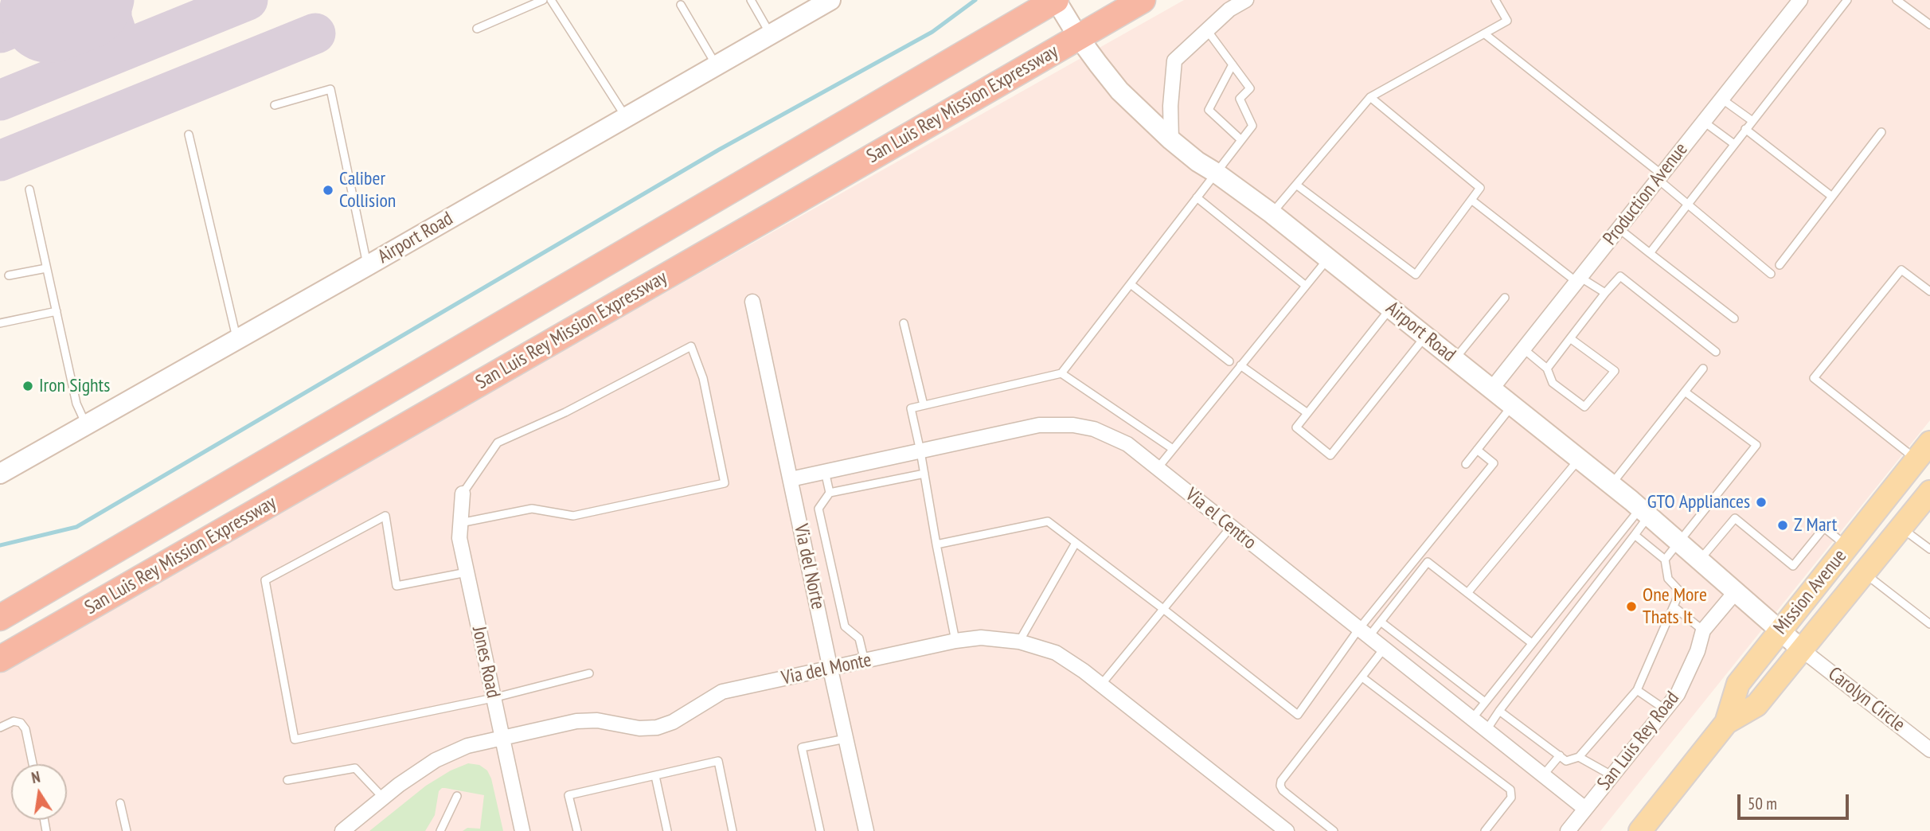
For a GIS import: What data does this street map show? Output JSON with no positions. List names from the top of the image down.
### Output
{
  "streets": {
    "highway": ["San Luis Rey Mission Expressway"],
    "main road": ["Mission Avenue"],
    "street": [
      "Production Avenue",
      "Airport Road",
      "Via el Centro",
      "Via del Norte",
      "Jones Road",
      "Via del Monte",
      "Carolyn Circle",
      "San Luis Rey Road"
    ]
  },
  "crossings": [
    ["San Luis Rey Mission Expressway", "Airport Road"],
    ["Production Avenue", "Airport Road"],
    ["Airport Road", "Mission Avenue"],
    ["Airport Road", "Carolyn Circle"],
    ["Airport Road", "San Luis Rey Road"],
    ["Via el Centro", "Via del Norte"],
    ["Via el Centro", "San Luis Rey Road"],
    ["Via del Norte", "Via del Monte"],
    ["Mission Avenue", "Carolyn Circle"],
    ["Jones Road", "Via del Monte"]
  ],
  "places": [
    "Caliber Collision",
    "Iron Sights",
    "GTO Appliances",
    "Z Mart",
    "One More Thats It"
  ],
  "scale_bar": "50 m",
  "north": "top"
}
